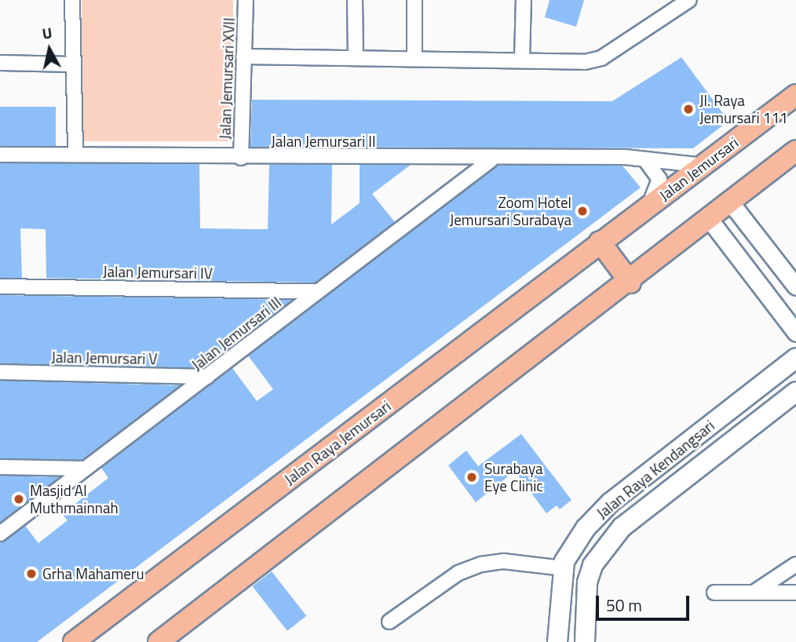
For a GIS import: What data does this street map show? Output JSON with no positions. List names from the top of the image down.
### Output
{
  "streets": {
    "main road": ["Jalan Jemursari", "Jalan Raya Jemursari", "Jalan Raya Kendangsari"],
    "street": [
      "Jalan Jemursari XVII",
      "Jalan Jemursari II",
      "Jalan Jemursari IV",
      "Jalan Jemursari III",
      "Jalan Jemursari V"
    ]
  },
  "crossings": [
    ["Jalan Jemursari XVII", "Jalan Jemursari II"],
    ["Jalan Jemursari II", "Jalan Jemursari"],
    ["Jalan Jemursari II", "Jalan Jemursari III"],
    ["Jalan Jemursari", "Jalan Raya Jemursari"],
    ["Jalan Jemursari IV", "Jalan Jemursari III"],
    ["Jalan Jemursari III", "Jalan Jemursari V"]
  ],
  "places": [
    "Jl. Raya Jemursari 111",
    "Zoom Hotel Jemursari Surabaya",
    "Surabaya Eye Clinic",
    "Masjid Al Muthmainnah",
    "Grha Mahameru"
  ],
  "scale_bar": "50 m",
  "north": "top"
}
